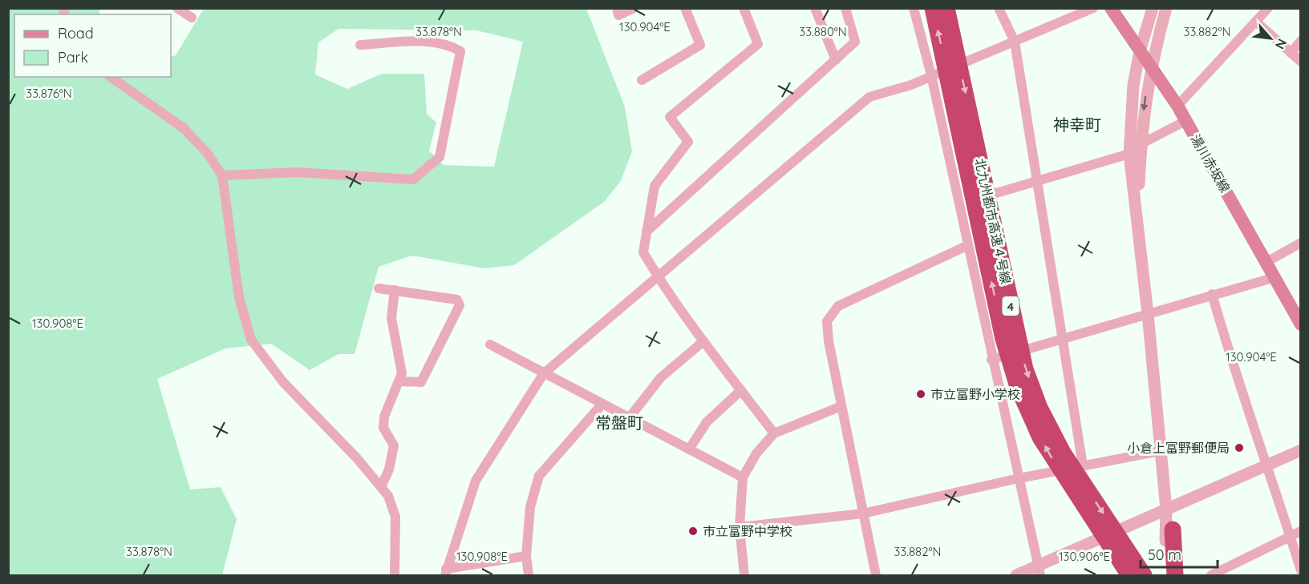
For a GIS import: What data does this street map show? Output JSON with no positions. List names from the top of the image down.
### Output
{
  "streets": {
    "highway": ["北九州都市高速４号線", "4"],
    "main road": ["湯川赤坂線"]
  },
  "districts": ["神幸町", "常盤町"],
  "places": ["市立富野小学校", "小倉上富野郵便局", "市立富野中学校"],
  "legend": ["Road", "Park"],
  "scale_bar": "50 m",
  "north": "bottom right",
  "coordinates": [
    "130.904°E",
    "33.878°N",
    "33.880°N",
    "33.882°N",
    "33.876°N",
    "130.908°E",
    "130.906°E"
  ]
}
